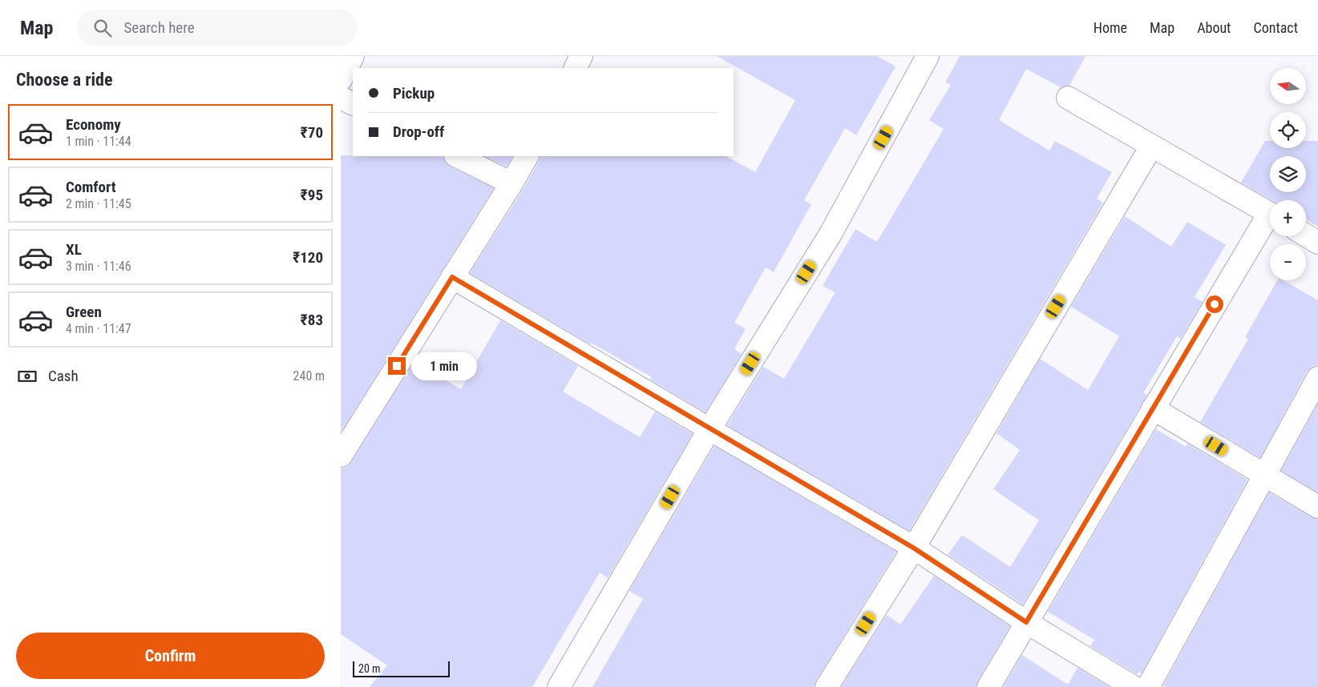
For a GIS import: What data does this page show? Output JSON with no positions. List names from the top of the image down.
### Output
{
  "scale_bar": "20 m",
  "north": "left",
  "page": {
    "header": "Map",
    "search": "Search here",
    "nav": [
      "Home",
      "Map",
      "About",
      "Contact"
    ],
    "heading": "Choose a ride",
    "map_buttons": ["+", "−"],
    "banner": ["Pickup", "Drop-off"],
    "list": [
      {
        "name": "Economy",
        "note": "1 min · 11:44",
        "value": "₹70"
      },
      {
        "name": "Comfort",
        "note": "2 min · 11:45",
        "value": "₹95"
      },
      {
        "name": "XL",
        "note": "3 min · 11:46",
        "value": "₹120"
      },
      {
        "name": "Green",
        "note": "4 min · 11:47",
        "value": "₹83"
      }
    ],
    "bubble": "1 min",
    "pay": ["Cash", "240 m"],
    "buttons": "Confirm",
    "scale": "20 m"
  }
}
